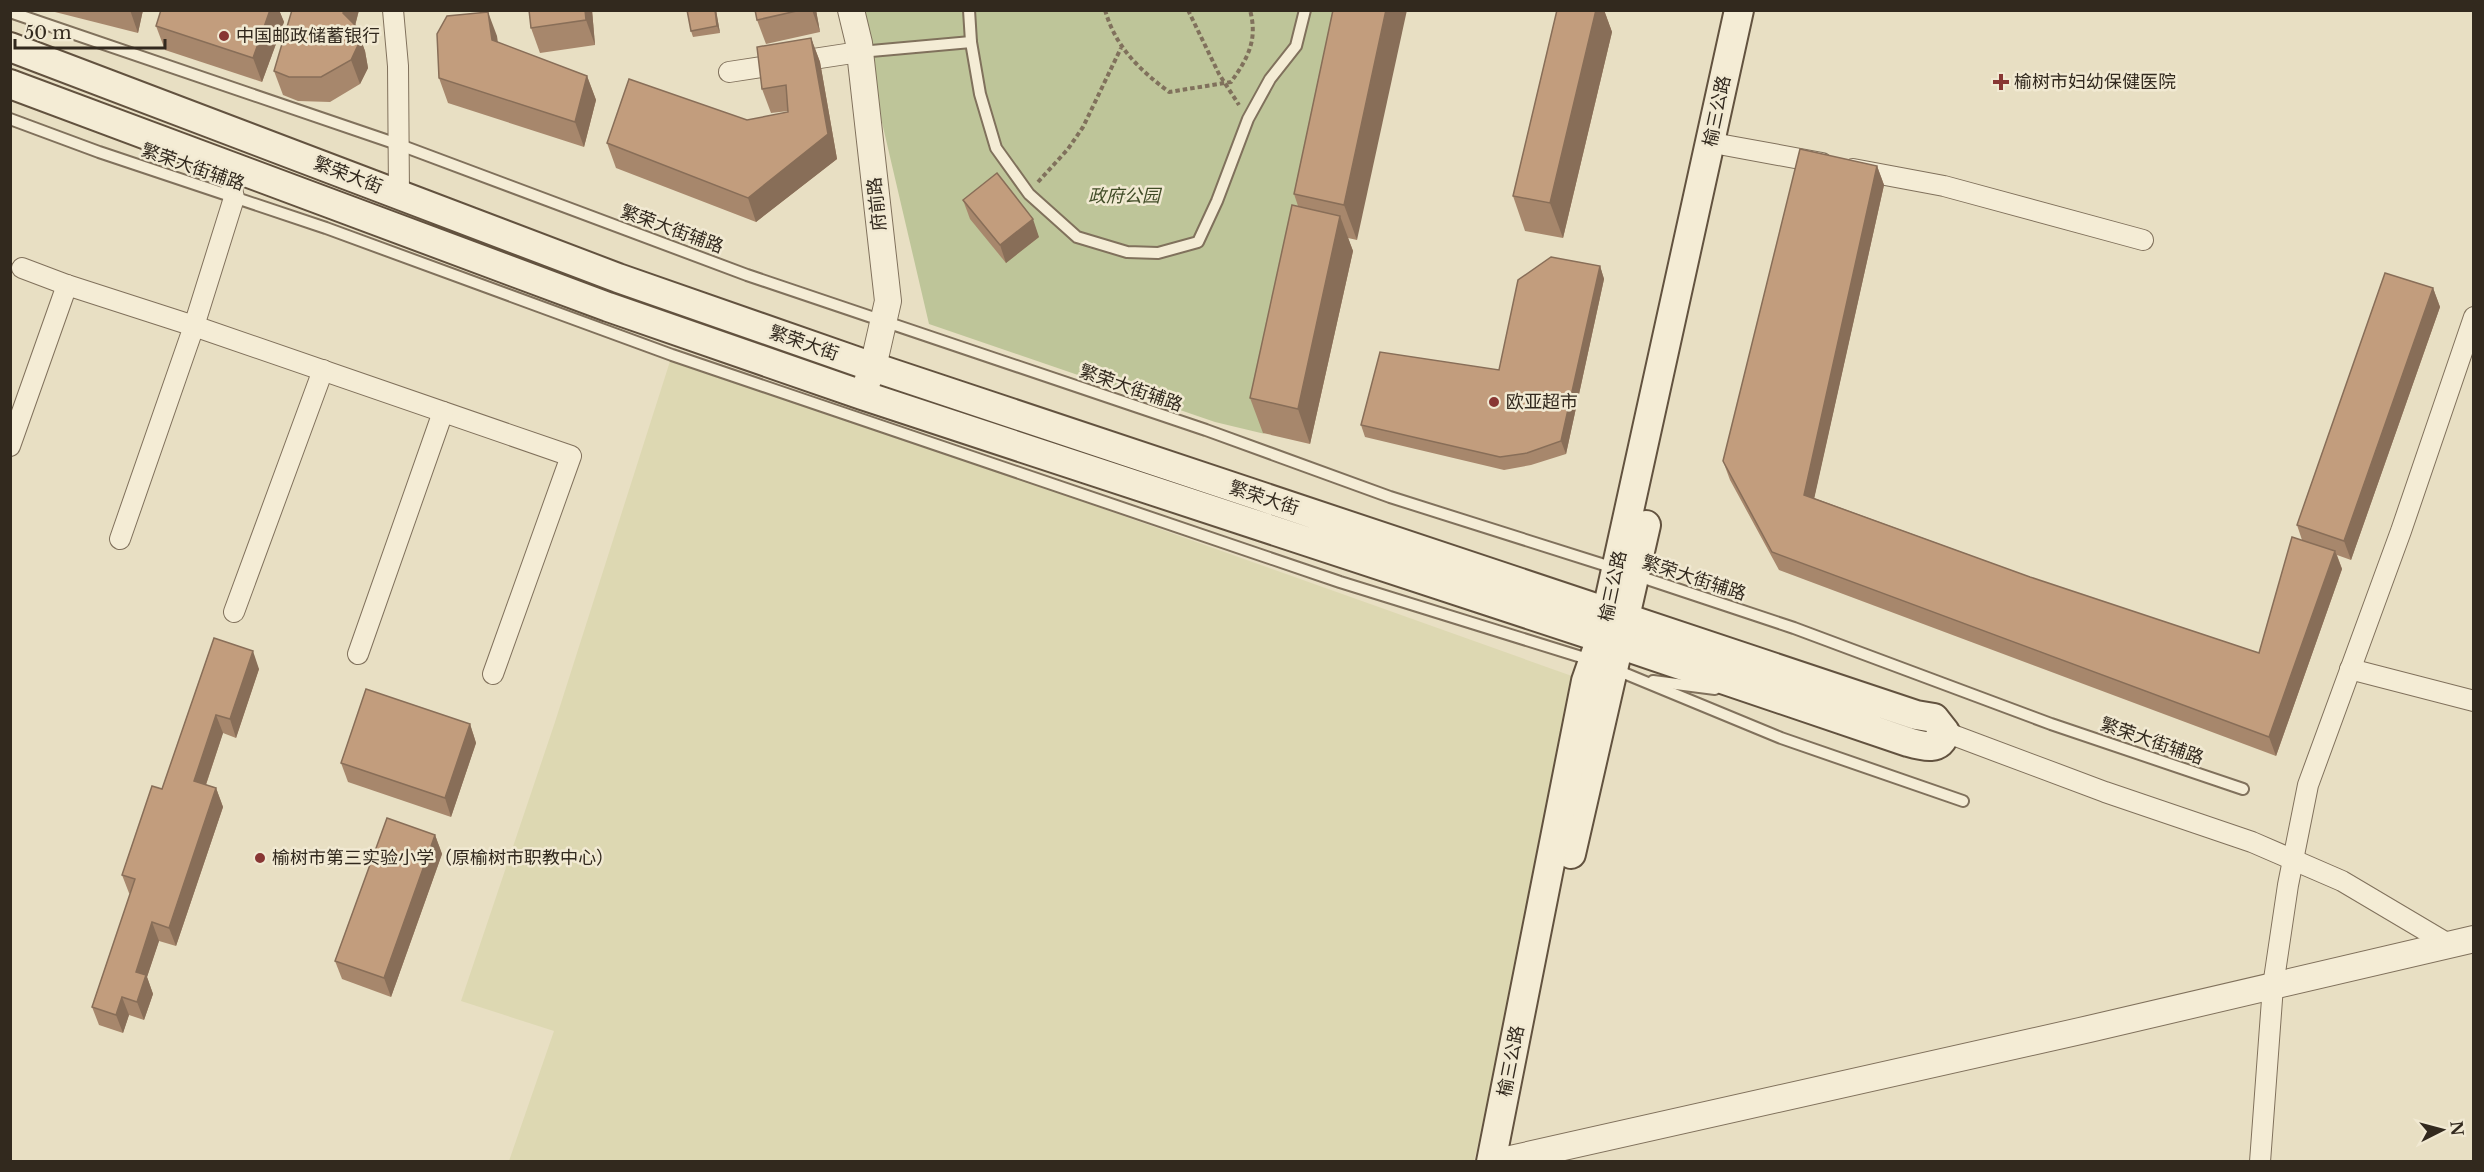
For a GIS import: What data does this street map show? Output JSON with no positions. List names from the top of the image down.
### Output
{
  "streets": {
    "main road": ["榆三公路", "繁荣大街"],
    "street": ["府前路"],
    "lane": ["繁荣大街辅路"]
  },
  "crossings": [
    ["榆三公路", "繁荣大街辅路"],
    ["榆三公路", "繁荣大街"],
    ["繁荣大街辅路", "繁荣大街"],
    ["繁荣大街辅路", "府前路"],
    ["繁荣大街", "府前路"]
  ],
  "parks": ["政府公园"],
  "places": {
    "other": ["中国邮政储蓄银行", "欧亚超市", "榆树市第三实验小学（原榆树市职教中心）"],
    "health": ["榆树市妇幼保健医院"]
  },
  "scale_bar": "50 m",
  "north": "right"
}
